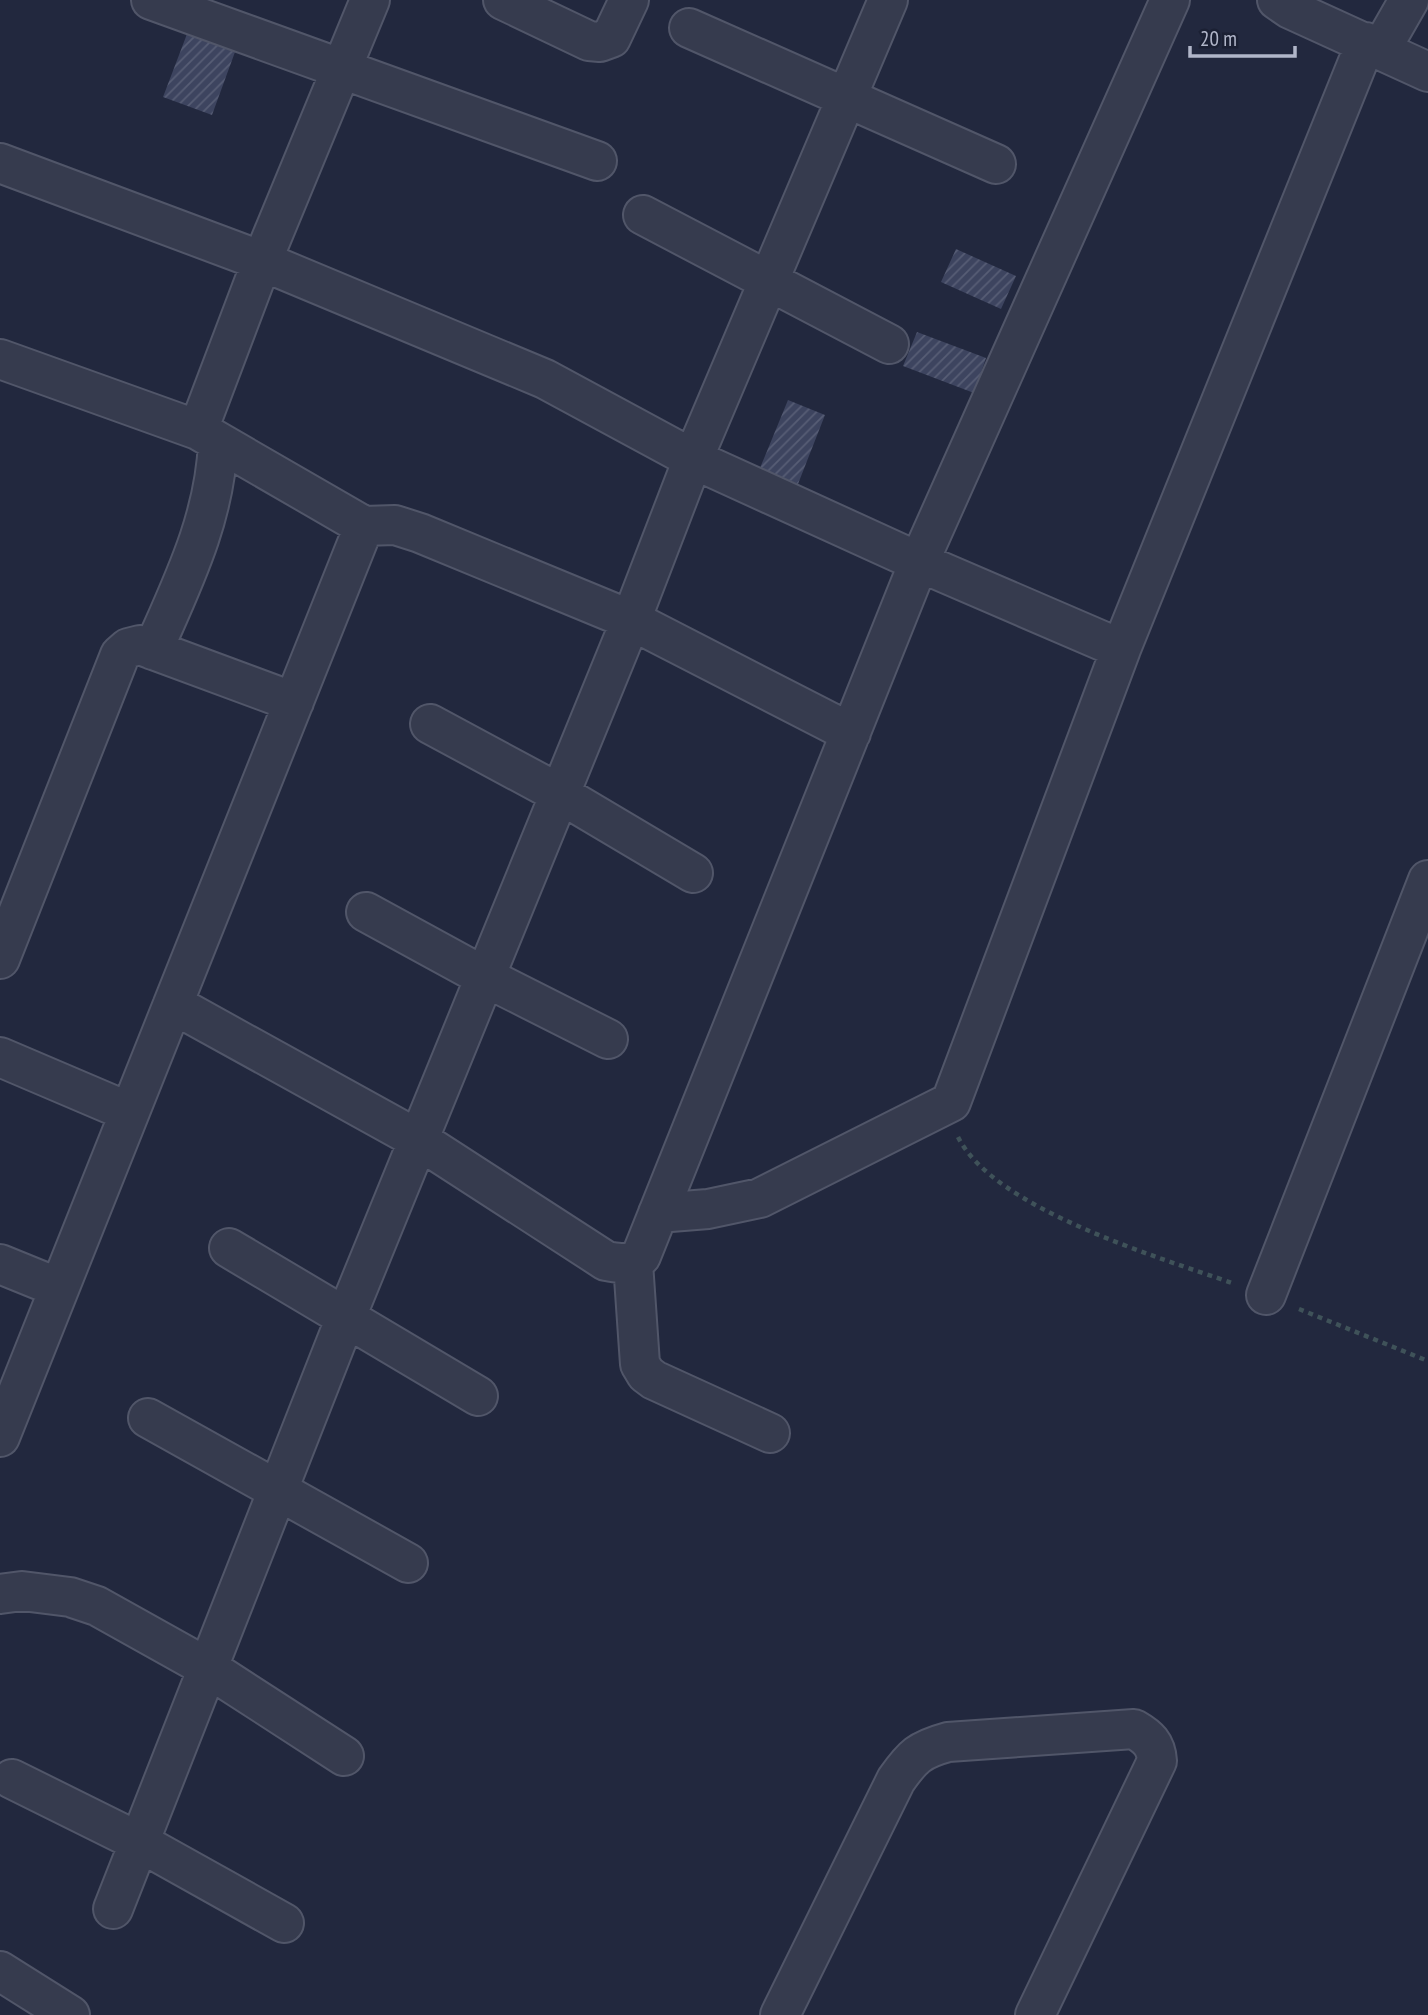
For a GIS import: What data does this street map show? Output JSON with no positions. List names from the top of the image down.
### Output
{
  "scale_bar": "20 m"
}
